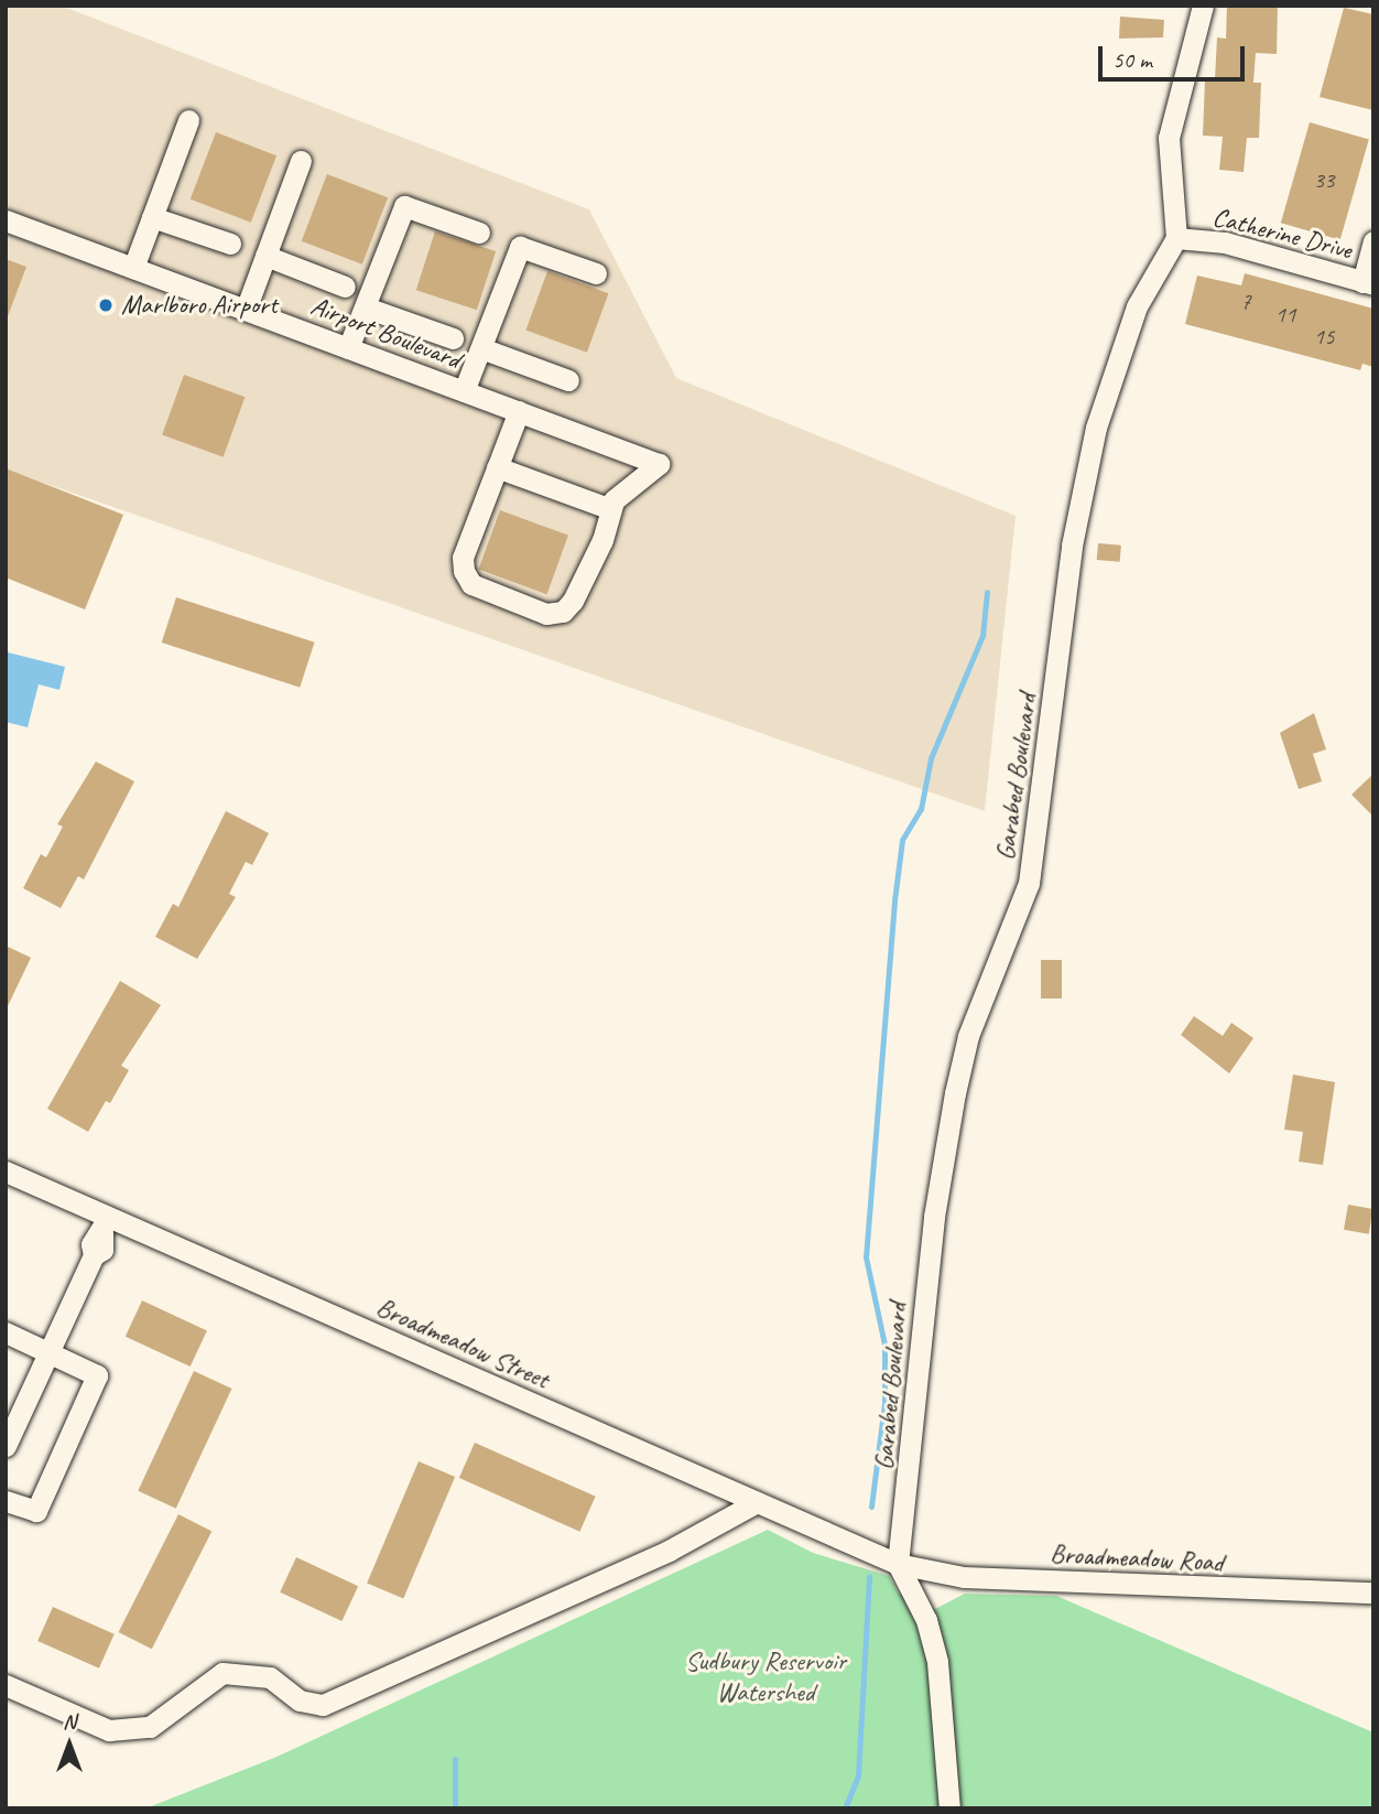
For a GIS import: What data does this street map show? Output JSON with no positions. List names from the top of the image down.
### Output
{
  "streets": {
    "street": [
      "Catherine Drive",
      "Airport Boulevard",
      "Garabed Boulevard",
      "Broadmeadow Street",
      "Broadmeadow Road"
    ]
  },
  "crossings": [
    ["Catherine Drive", "Garabed Boulevard"],
    ["Garabed Boulevard", "Broadmeadow Street"],
    ["Garabed Boulevard", "Broadmeadow Road"],
    ["Broadmeadow Street", "Broadmeadow Road"]
  ],
  "parks": ["Sudbury Reservoir Watershed"],
  "places": ["Marlboro Airport"],
  "house_numbers": [
    "33",
    "7",
    "11",
    "15"
  ],
  "scale_bar": "50 m",
  "north": "top"
}
